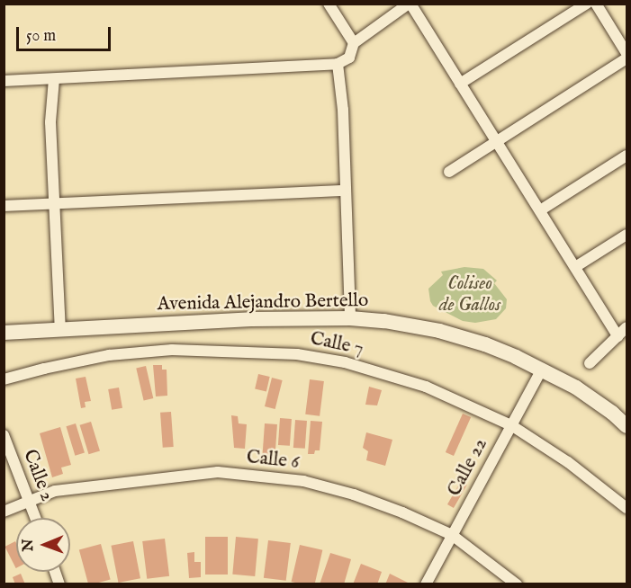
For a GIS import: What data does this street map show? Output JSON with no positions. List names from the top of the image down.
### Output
{
  "streets": {
    "main road": ["Avenida Alejandro Bertello"],
    "street": [
      "Calle 7",
      "Calle 6",
      "Calle 22",
      "Calle 2"
    ]
  },
  "crossings": [
    ["Avenida Alejandro Bertello", "Calle 22"],
    ["Calle 7", "Calle 22"],
    ["Calle 6", "Calle 22"],
    ["Calle 6", "Calle 2"]
  ],
  "parks": ["Coliseo de Gallos"],
  "scale_bar": "50 m",
  "north": "left"
}
